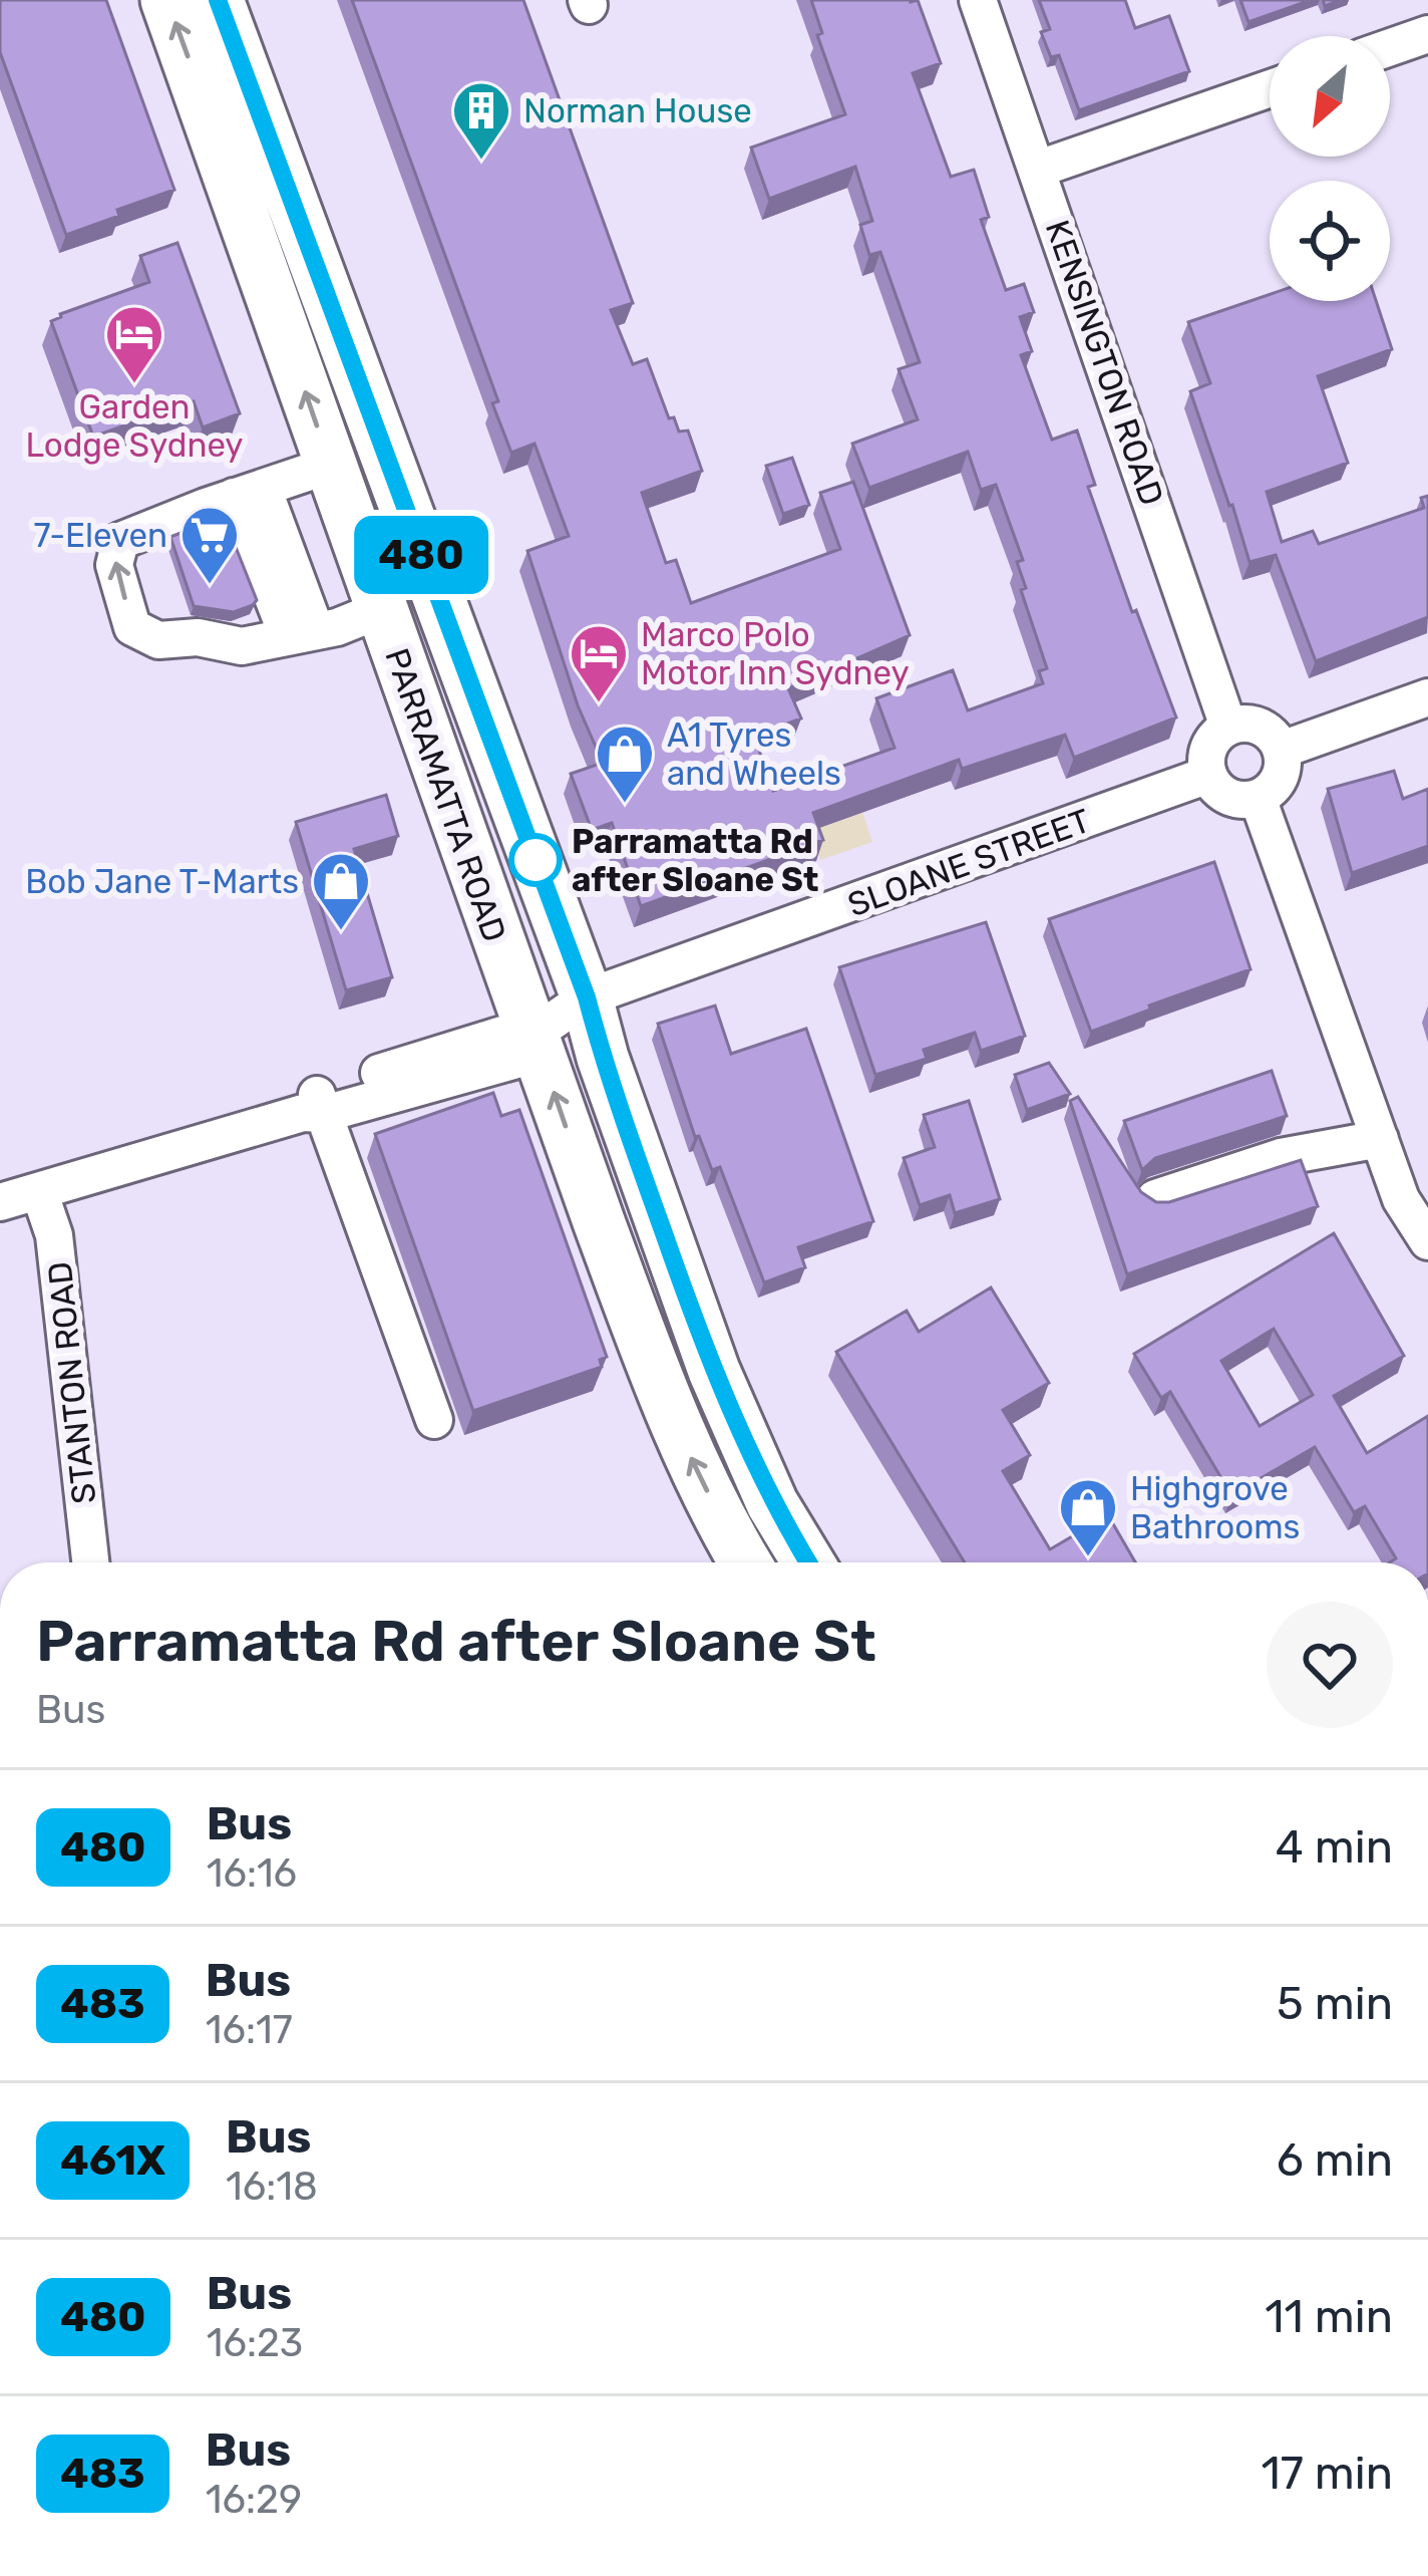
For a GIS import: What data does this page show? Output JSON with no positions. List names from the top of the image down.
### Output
{
  "streets": {
    "highway": ["PARRAMATTA ROAD"],
    "street": ["KENSINGTON ROAD", "SLOANE STREET", "STANTON ROAD"]
  },
  "crossings": [
    ["KENSINGTON ROAD", "SLOANE STREET"],
    ["PARRAMATTA ROAD", "SLOANE STREET"],
    ["SLOANE STREET", "STANTON ROAD"]
  ],
  "places": {
    "building": ["Norman House"],
    "hotel": ["Garden Lodge Sydney", "Marco Polo Motor Inn Sydney"],
    "supermarket": ["7-Eleven"],
    "shop": ["A1 Tyres and Wheels", "Bob Jane T-Marts", "Highgrove Bathrooms"],
    "other": ["Parramatta Rd after Sloane St"]
  },
  "lines": ["bus line 480"],
  "north": "bottom left",
  "page": {
    "on_map": "480",
    "heading": ["Parramatta Rd after Sloane St", "Bus"],
    "list": [
      {
        "mark": "480",
        "name": "Bus",
        "note": "16:16",
        "value": "4 min"
      },
      {
        "mark": "483",
        "name": "Bus",
        "note": "16:17",
        "value": "5 min"
      },
      {
        "mark": "461X",
        "name": "Bus",
        "note": "16:18",
        "value": "6 min"
      },
      {
        "mark": "480",
        "name": "Bus",
        "note": "16:23",
        "value": "11 min"
      },
      {
        "mark": "483",
        "name": "Bus",
        "note": "16:29",
        "value": "17 min"
      }
    ]
  }
}
